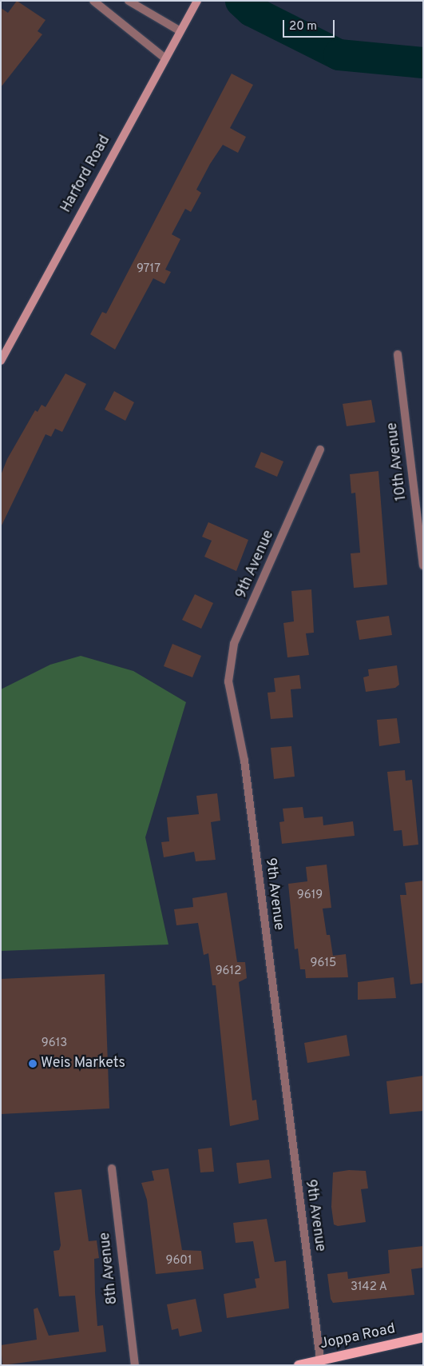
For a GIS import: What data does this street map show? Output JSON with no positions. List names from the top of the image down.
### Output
{
  "streets": {
    "main road": ["Harford Road", "Joppa Road"],
    "street": ["10th Avenue", "9th Avenue", "8th Avenue"]
  },
  "crossings": [
    ["9th Avenue", "Joppa Road"]
  ],
  "places": ["Weis Markets"],
  "house_numbers": [
    "9717",
    "9619",
    "9615",
    "9612",
    "9613",
    "9601",
    "3142 A"
  ],
  "scale_bar": "20 m"
}
